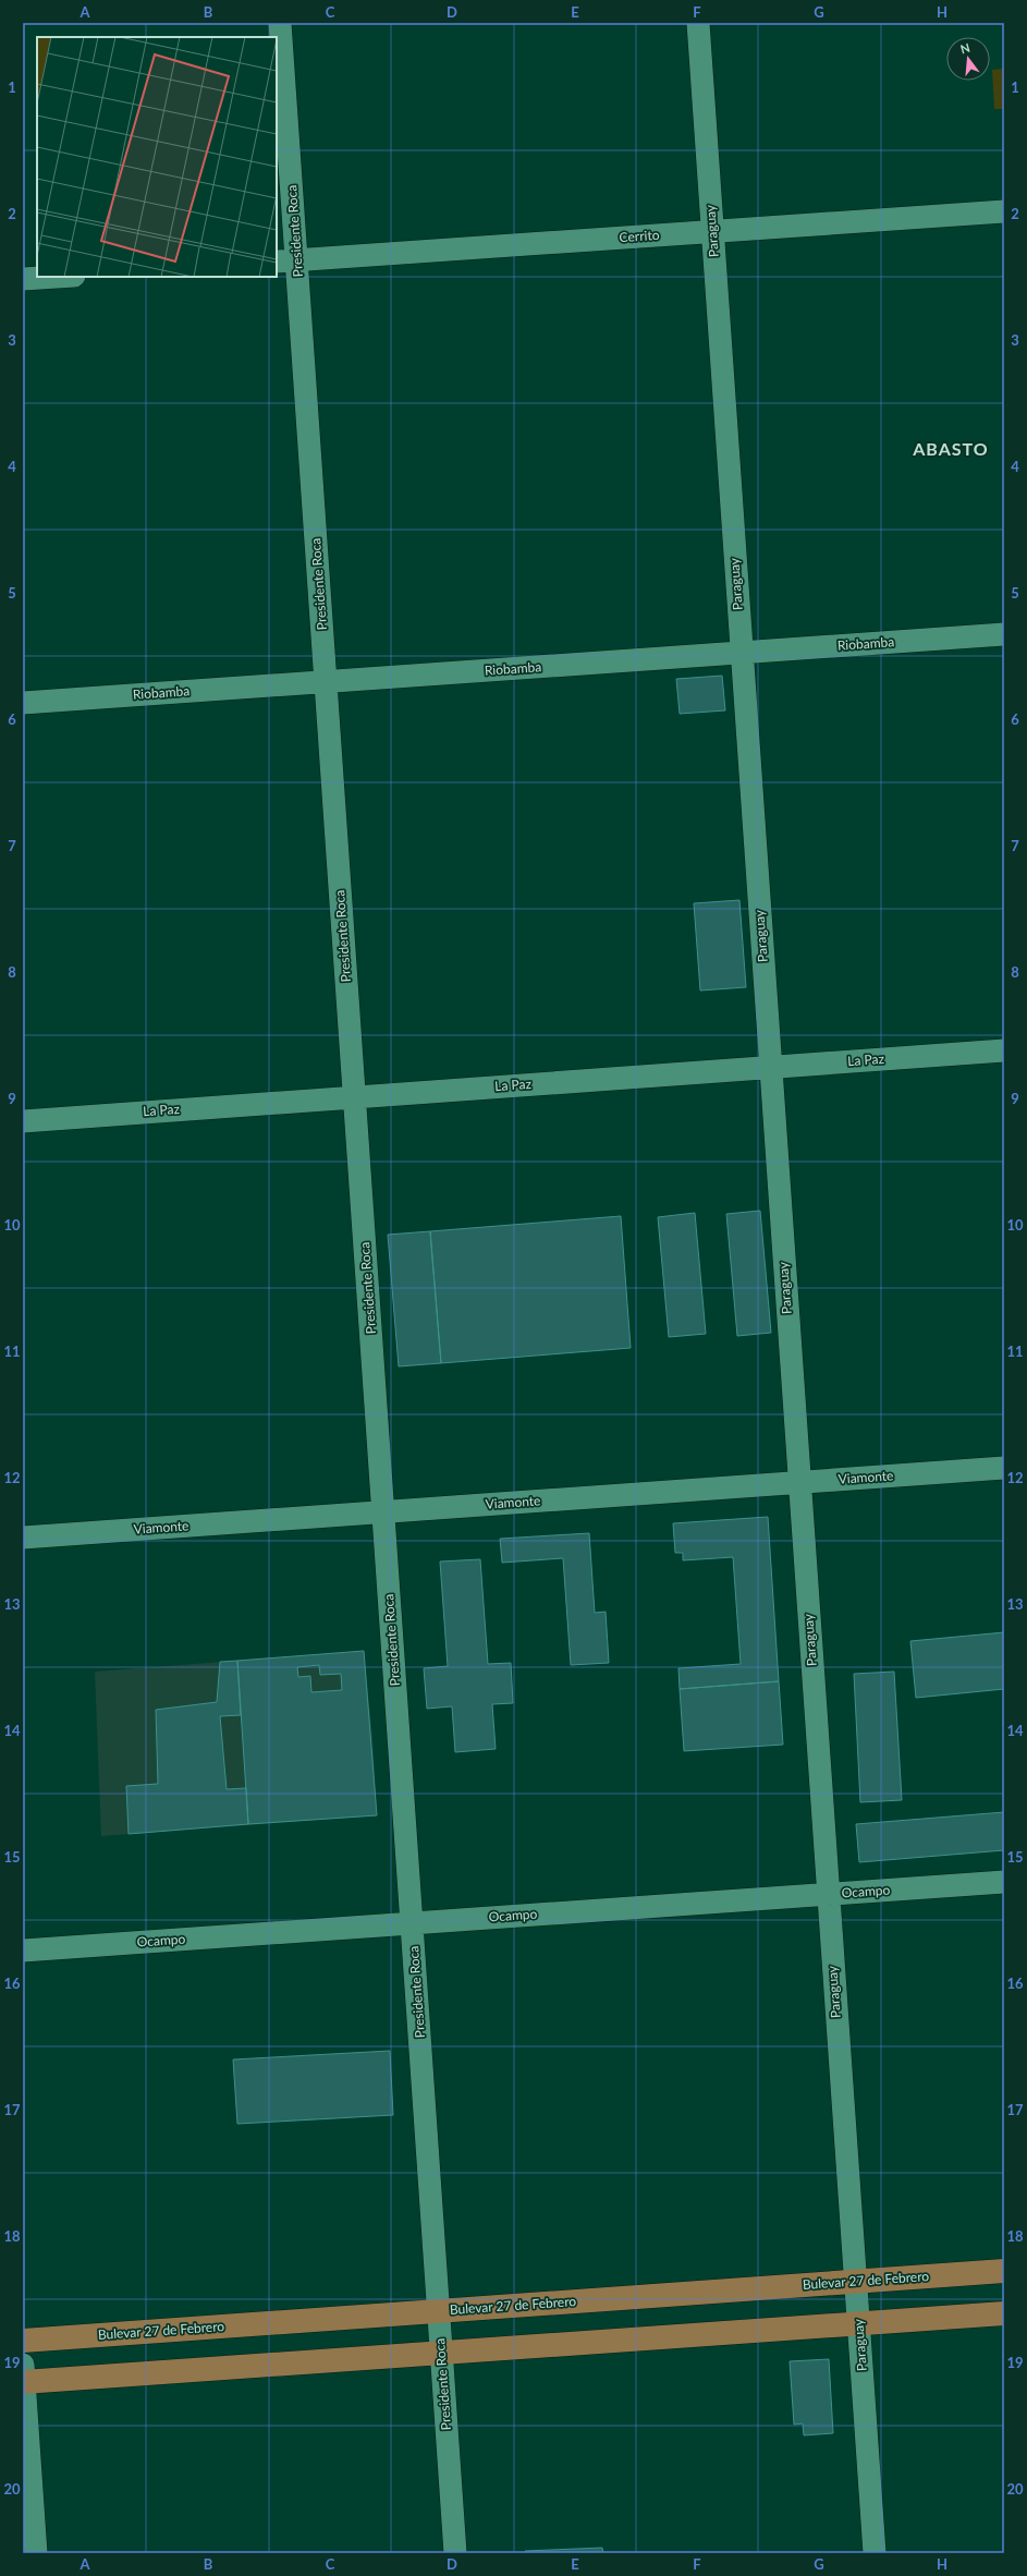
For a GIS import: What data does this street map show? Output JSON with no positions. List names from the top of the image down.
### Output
{
  "streets": {
    "main road": ["Bulevar 27 de Febrero"],
    "street": [
      "Presidente Roca",
      "Paraguay",
      "Cerrito",
      "Riobamba",
      "La Paz",
      "Viamonte",
      "Ocampo"
    ]
  },
  "crossings": [
    ["Presidente Roca", "Cerrito"],
    ["Presidente Roca", "Riobamba"],
    ["Presidente Roca", "La Paz"],
    ["Presidente Roca", "Viamonte"],
    ["Presidente Roca", "Ocampo"],
    ["Presidente Roca", "Bulevar 27 de Febrero"],
    ["Paraguay", "Cerrito"],
    ["Paraguay", "Riobamba"],
    ["Paraguay", "La Paz"],
    ["Paraguay", "Viamonte"],
    ["Paraguay", "Ocampo"],
    ["Paraguay", "Bulevar 27 de Febrero"]
  ],
  "districts": ["ABASTO"],
  "north": "top",
  "grid": {
    "columns": [
      "A",
      "B",
      "C",
      "D",
      "E",
      "F",
      "G",
      "H"
    ],
    "rows": [
      "1",
      "2",
      "3",
      "4",
      "5",
      "6",
      "7",
      "8",
      "9",
      "10",
      "11",
      "12",
      "13",
      "14",
      "15",
      "16",
      "17",
      "18",
      "19",
      "20"
    ]
  }
}
